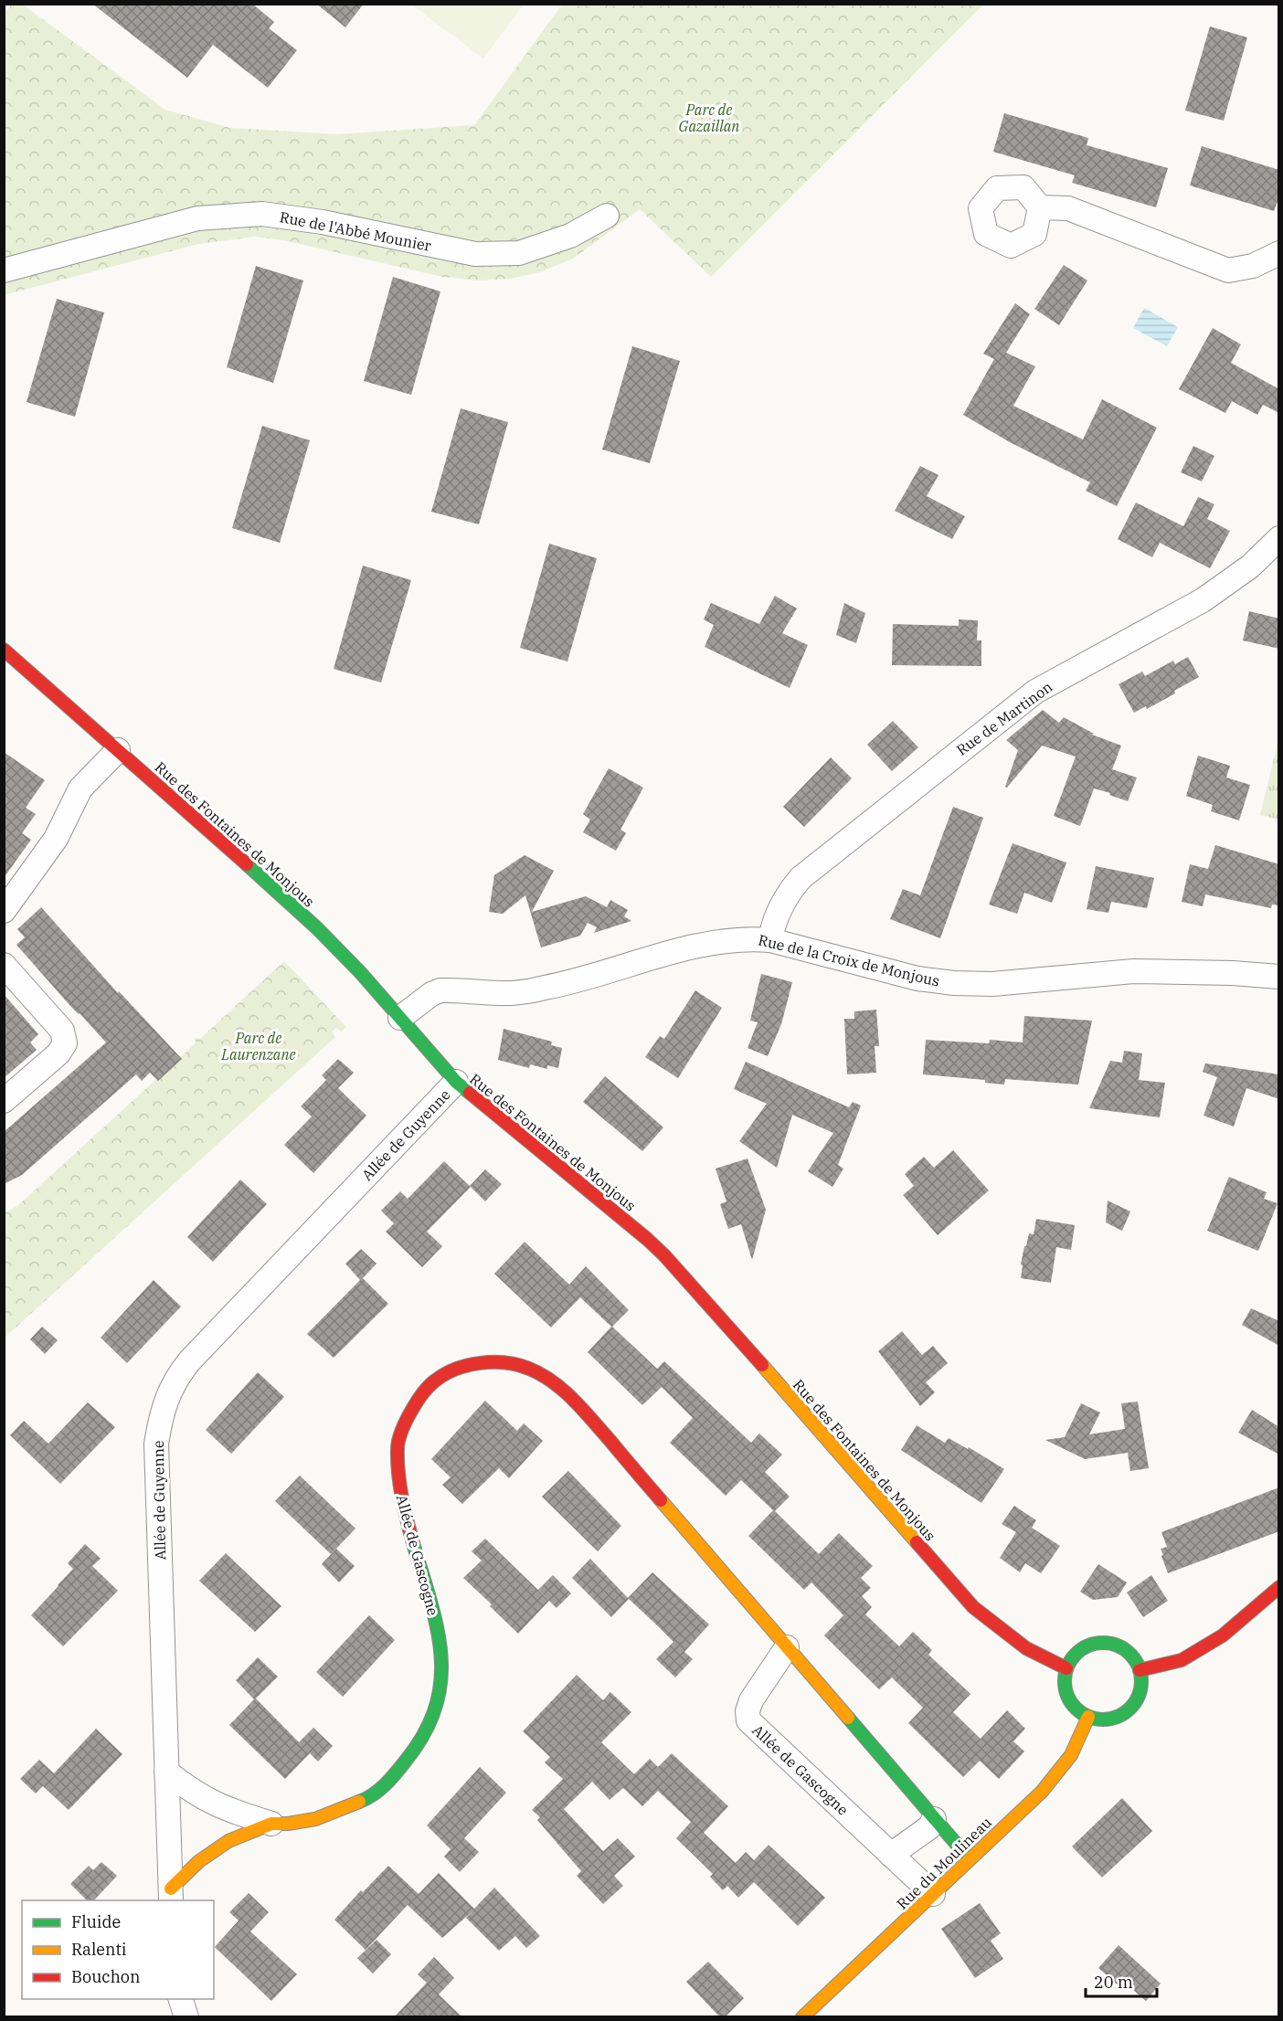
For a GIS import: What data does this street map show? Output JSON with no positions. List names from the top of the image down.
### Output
{
  "streets": {
    "street": [
      "Rue de l'Abbé Mounier",
      "Rue de Martinon",
      "Rue des Fontaines de Monjous",
      "Rue de la Croix de Monjous",
      "Allée de Guyenne",
      "Allée de Gascogne",
      "Rue du Moulineau"
    ]
  },
  "crossings": [
    ["Rue de Martinon", "Rue de la Croix de Monjous"],
    ["Rue des Fontaines de Monjous", "Rue de la Croix de Monjous"],
    ["Rue des Fontaines de Monjous", "Allée de Guyenne"],
    ["Rue des Fontaines de Monjous", "Rue du Moulineau"],
    ["Allée de Guyenne", "Allée de Gascogne"],
    ["Allée de Gascogne", "Rue du Moulineau"]
  ],
  "parks": ["Parc de Gazaillan", "Parc de Laurenzane"],
  "legend": ["Fluide", "Ralenti", "Bouchon"],
  "scale_bar": "20 m"
}
